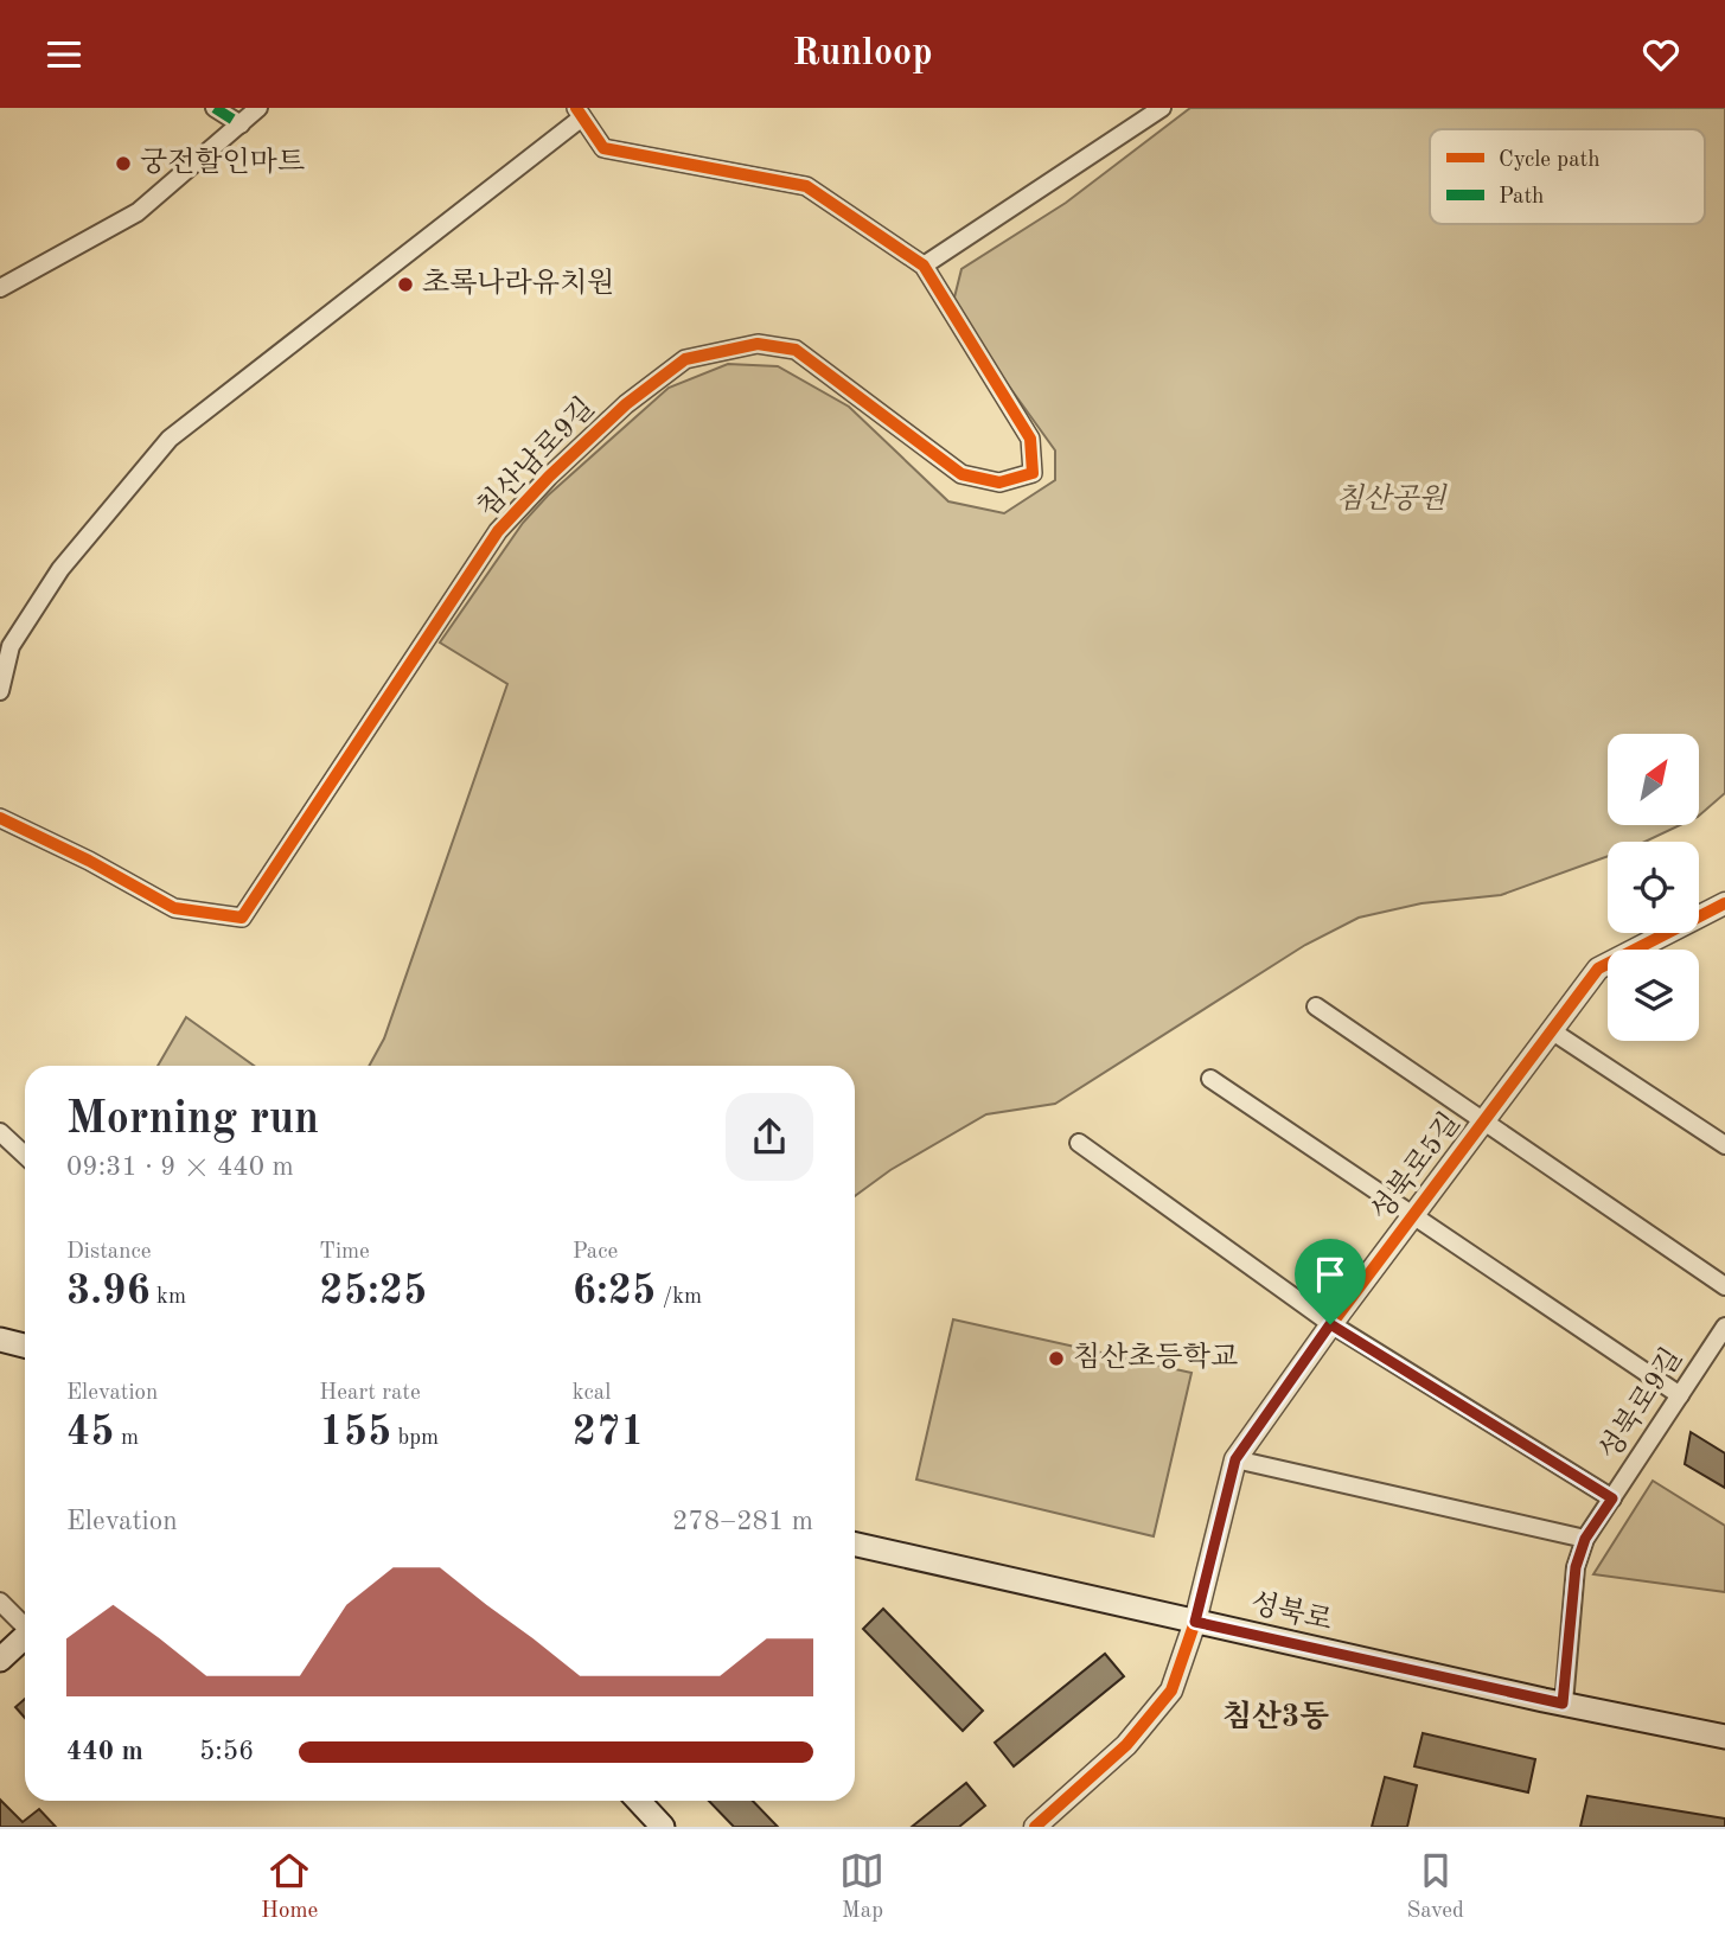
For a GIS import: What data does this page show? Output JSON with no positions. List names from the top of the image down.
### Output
{
  "streets": {
    "main road": ["성북로"],
    "street": ["침산남로9길", "성북로5길", "성북로9길"]
  },
  "crossings": [
    ["성북로5길", "성북로9길"],
    ["성북로5길", "성북로"],
    ["성북로9길", "성북로"]
  ],
  "districts": ["침산3동"],
  "parks": ["침산공원"],
  "places": ["궁전할인마트", "초록나라유치원", "침산초등학교"],
  "legend": ["Cycle path", "Path"],
  "north": "top right",
  "page": {
    "header": "Runloop",
    "heading": ["Morning run", "09:31 · 9 × 440 m"],
    "stats": [
      ["Distance", "3.96 km"],
      ["Time", "25:25"],
      ["Pace", "6:25 /km"],
      ["Elevation", "45 m"],
      ["Heart rate", "155 bpm"],
      ["kcal", "271"]
    ],
    "chart": ["Elevation", "278–281 m"],
    "list": [
      {
        "name": "440 m",
        "note": "5:56"
      }
    ],
    "tabs": ["Home", "Map", "Saved"]
  }
}
